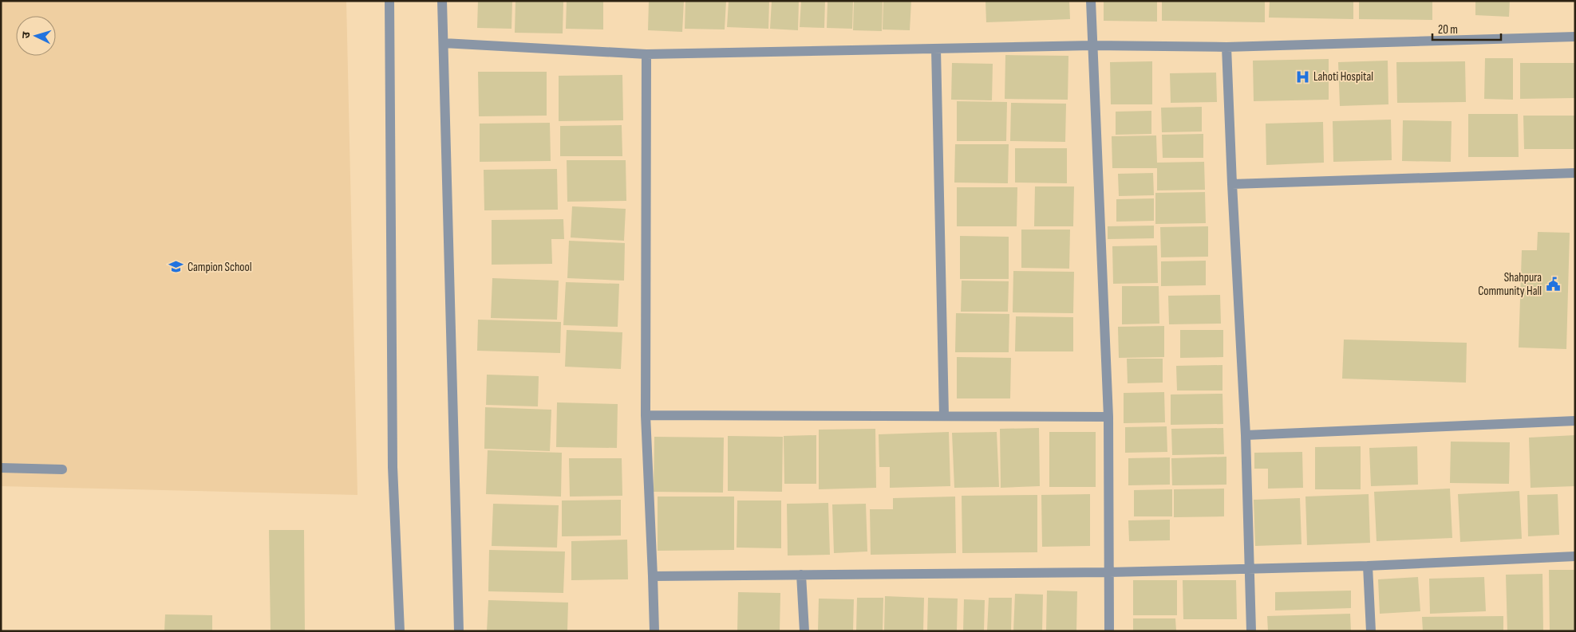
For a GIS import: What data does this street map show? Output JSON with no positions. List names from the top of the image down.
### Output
{
  "places": {
    "hospital": ["Lahoti Hospital"],
    "school or university": ["Campion School"],
    "public building": ["Shahpura Community Hall"]
  },
  "scale_bar": "20 m",
  "north": "left"
}
